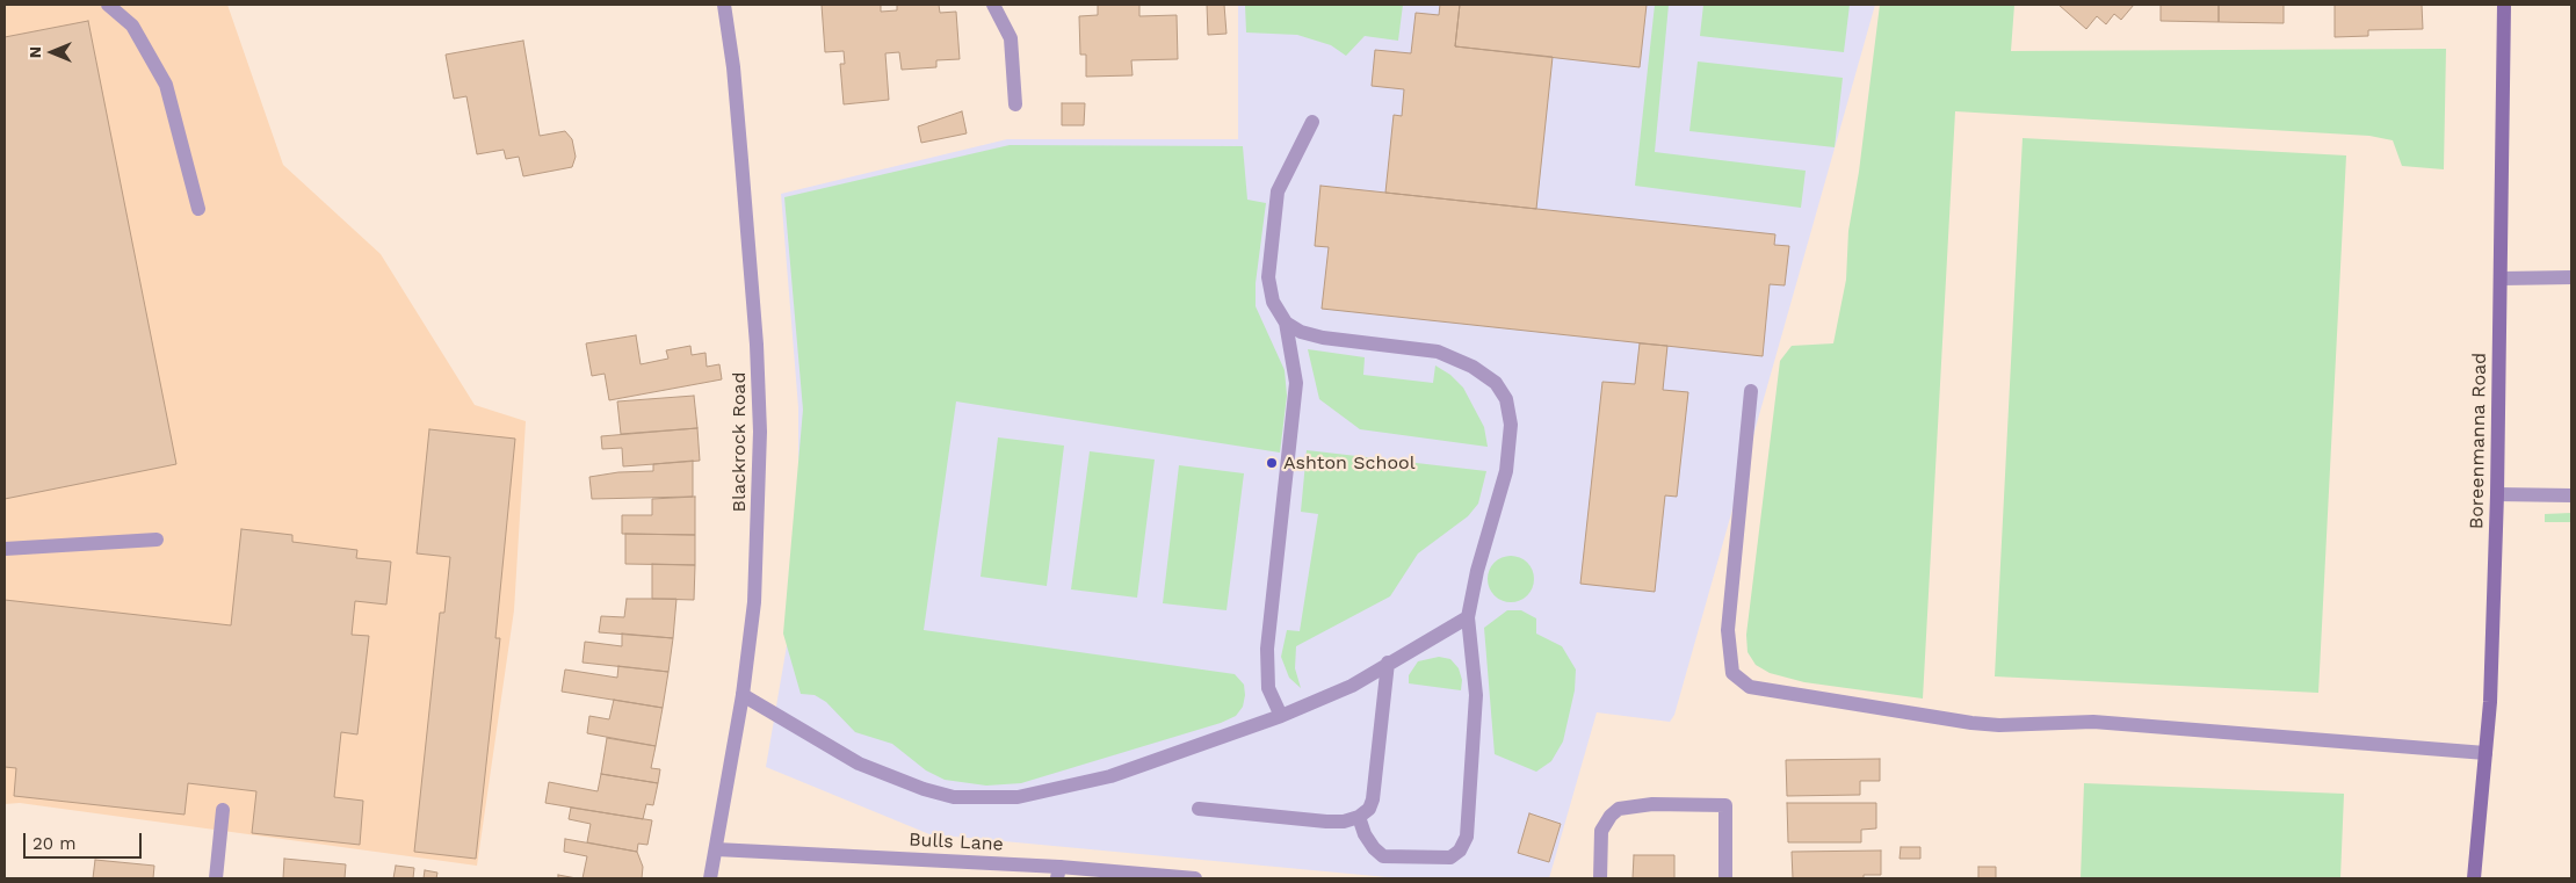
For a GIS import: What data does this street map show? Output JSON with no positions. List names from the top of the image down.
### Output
{
  "streets": {
    "main road": ["Boreenmanna Road"],
    "street": ["Blackrock Road", "Bulls Lane"]
  },
  "crossings": [
    ["Blackrock Road", "Bulls Lane"]
  ],
  "places": ["Ashton School"],
  "scale_bar": "20 m",
  "north": "left"
}
